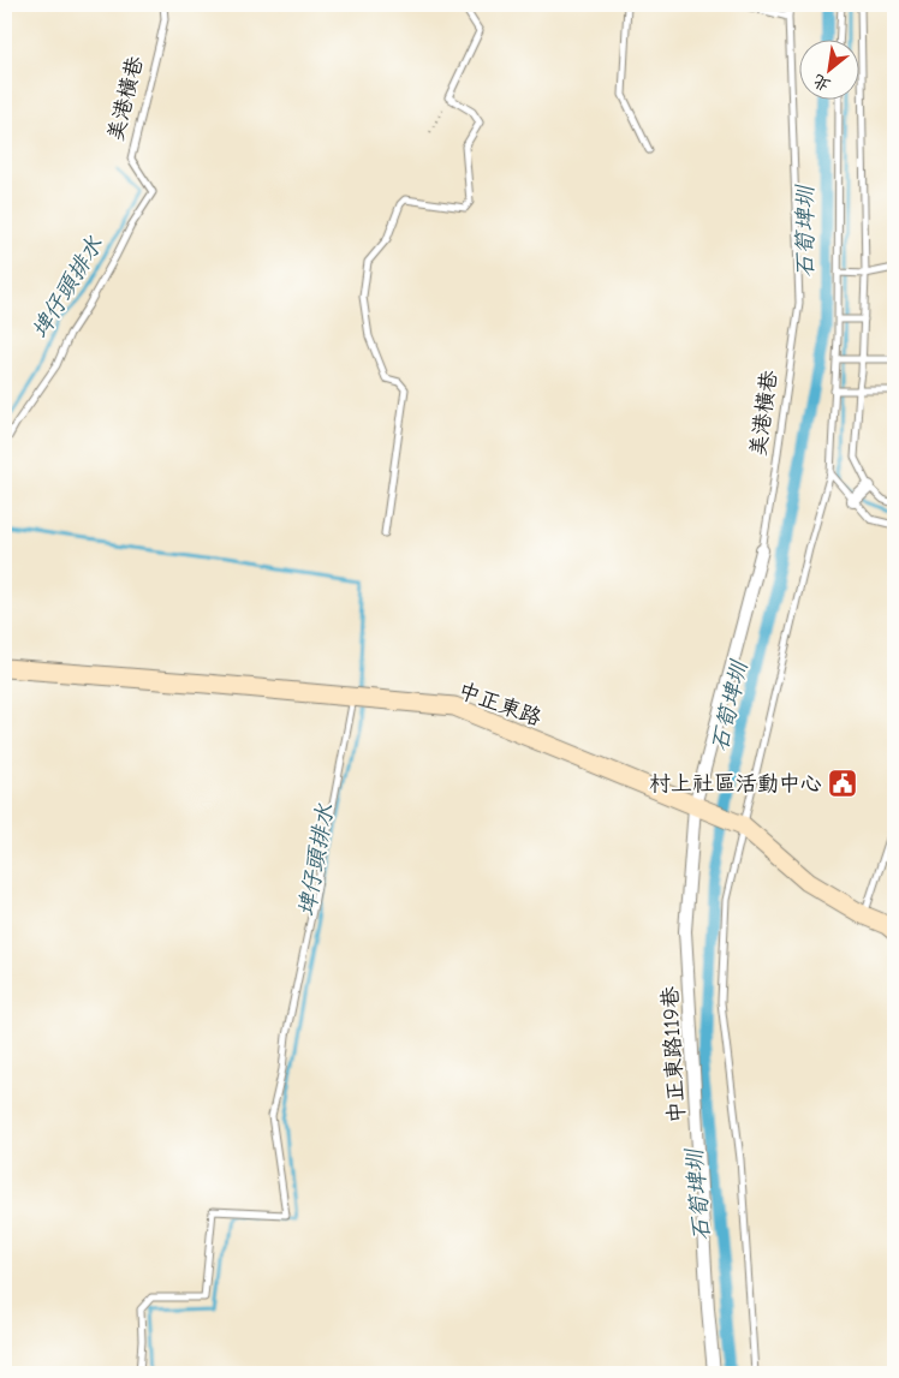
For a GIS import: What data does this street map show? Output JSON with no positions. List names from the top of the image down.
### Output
{
  "streets": {
    "main road": ["中正東路"],
    "street": ["美港橫巷", "中正東路119巷"]
  },
  "crossings": [
    ["美港橫巷", "中正東路"],
    ["美港橫巷", "中正東路119巷"],
    ["中正東路", "中正東路119巷"]
  ],
  "water": ["石筍埤圳", "埤仔頭排水"],
  "places": {
    "public building": ["村上社區活動中心"]
  },
  "north": "bottom left"
}
